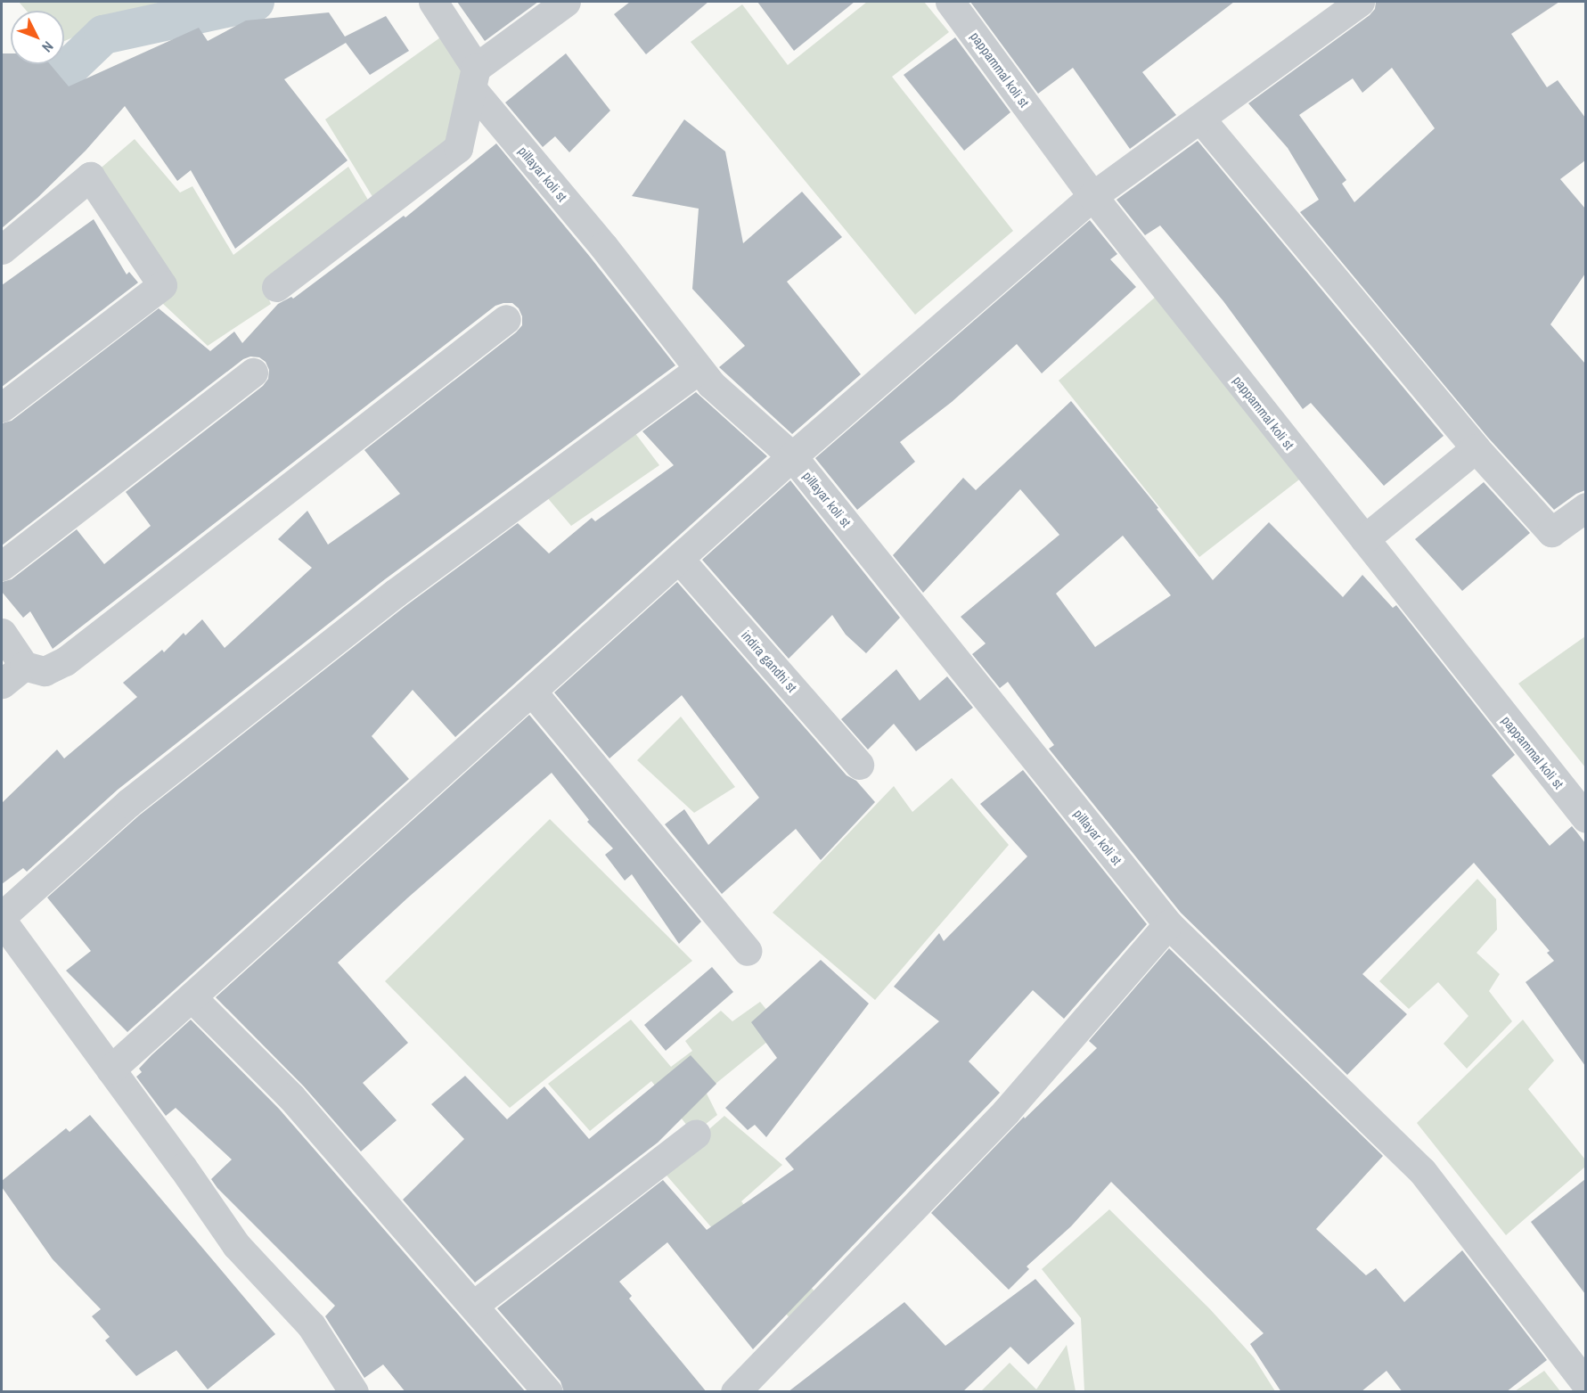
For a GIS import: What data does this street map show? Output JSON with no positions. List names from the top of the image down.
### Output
{
  "streets": {
    "street": ["pappammal koli st", "pillayar koli st", "indira gandhi st"]
  },
  "north": "bottom right"
}
